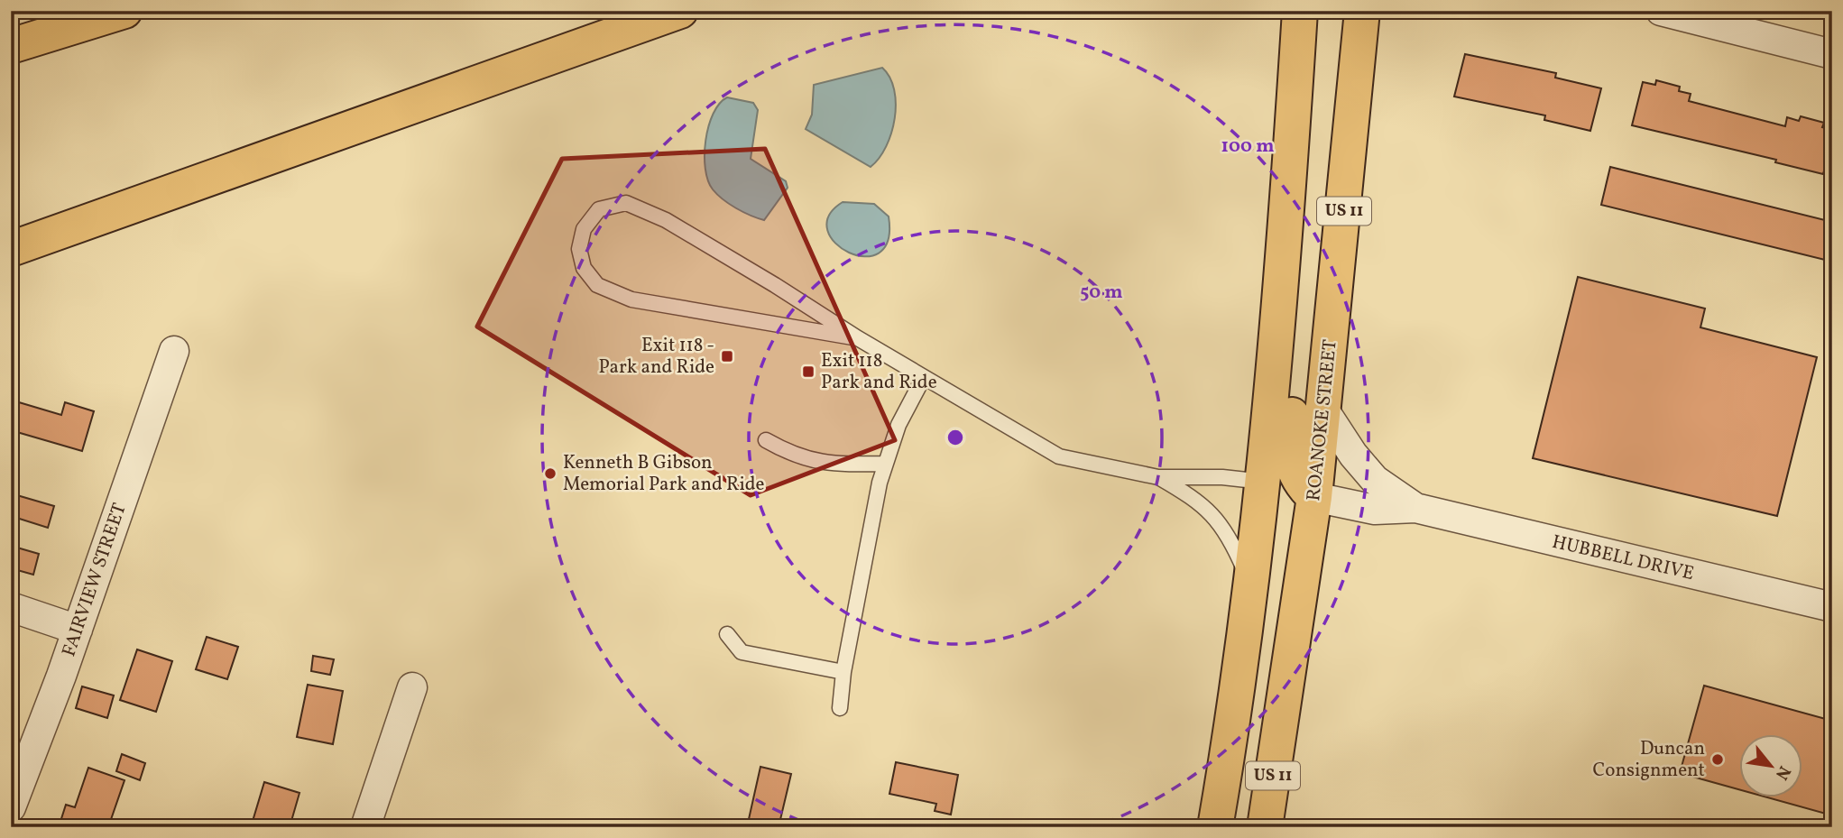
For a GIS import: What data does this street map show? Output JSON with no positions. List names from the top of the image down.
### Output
{
  "streets": {
    "main road": ["US 11", "ROANOKE STREET"],
    "street": ["HUBBELL DRIVE", "FAIRVIEW STREET"]
  },
  "crossings": [
    ["ROANOKE STREET", "HUBBELL DRIVE"]
  ],
  "places": {
    "transit": ["Exit 118 - Park and Ride", "Exit 118 Park and Ride"],
    "other": ["Kenneth B Gibson Memorial Park and Ride", "Duncan Consignment"]
  },
  "north": "bottom right",
  "rings": ["100 m", "50 m"]
}
